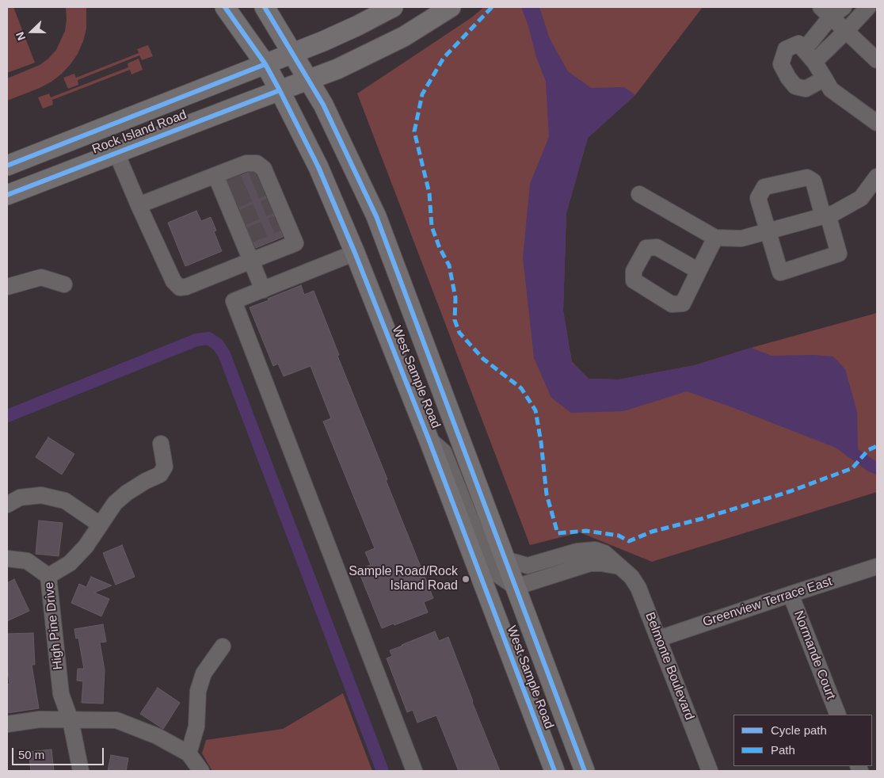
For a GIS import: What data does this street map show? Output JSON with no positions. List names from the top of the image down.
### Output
{
  "streets": {
    "main road": ["Rock Island Road", "West Sample Road"],
    "street": [
      "Greenview Terrace East",
      "High Pine Drive",
      "Normande Court",
      "Belmonte Boulevard"
    ]
  },
  "crossings": [
    ["Rock Island Road", "West Sample Road"],
    ["West Sample Road", "Belmonte Boulevard"],
    ["Greenview Terrace East", "Normande Court"],
    ["Greenview Terrace East", "Belmonte Boulevard"]
  ],
  "places": ["Sample Road/Rock Island Road"],
  "legend": ["Cycle path", "Path"],
  "scale_bar": "50 m",
  "north": "left"
}
